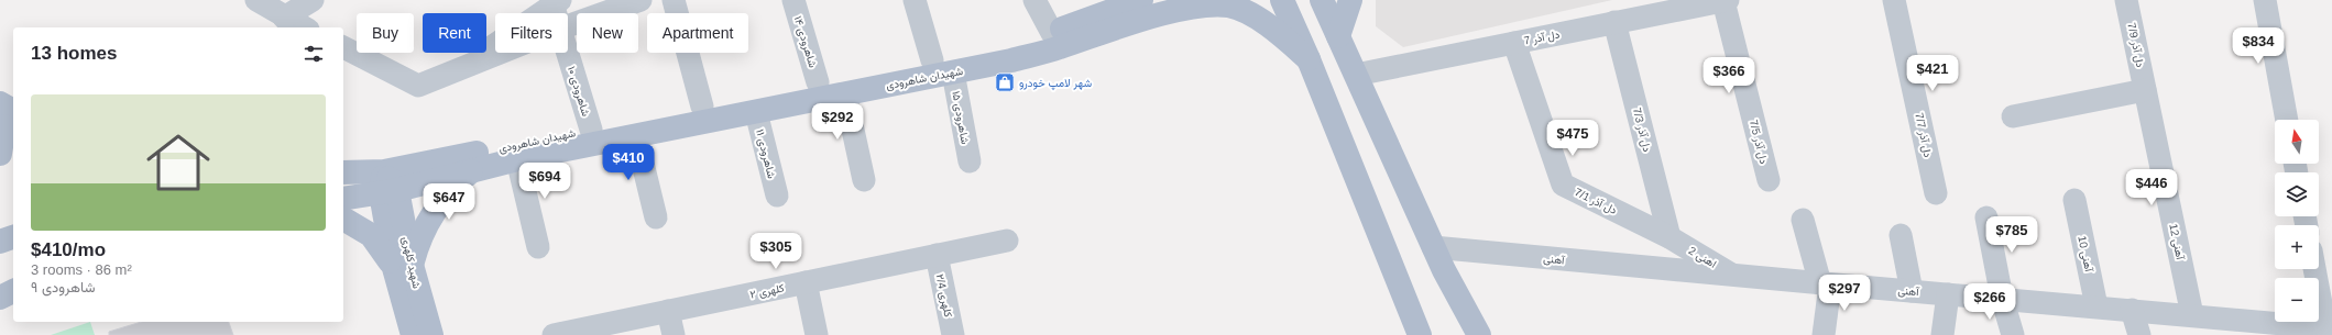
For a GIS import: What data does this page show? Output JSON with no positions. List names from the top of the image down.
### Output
{
  "streets": {
    "main road": ["شهیدان شاهرودی", "شهید کلهری"],
    "street": [
      "دل آذر 7",
      "شاهرودی ۱۴",
      "دل آذر 7/9",
      "شاهرودی ۱۰",
      "۱۵ شاهرودی",
      "دل آذر 7/3",
      "دل آذر 7/7",
      "دل آذر 7/5",
      "۱۱ شاهرودی",
      "دل آذر 7/1",
      "آهنی 12",
      "آهنی 10",
      "اهنی 2",
      "آهنی",
      "کلهری ۲",
      "کلهری ۲/4"
    ]
  },
  "crossings": [
    ["دل آذر 7", "دل آذر 7/3"],
    ["دل آذر 7", "دل آذر 7/5"],
    ["دل آذر 7", "دل آذر 7/1"],
    ["شاهرودی ۱۴", "شهیدان شاهرودی"],
    ["دل آذر 7/9", "آهنی 12"],
    ["شهیدان شاهرودی", "شاهرودی ۱۰"],
    ["شهیدان شاهرودی", "۱۵ شاهرودی"],
    ["شهیدان شاهرودی", "۱۱ شاهرودی"],
    ["شهیدان شاهرودی", "شهید کلهری"],
    ["دل آذر 7/3", "دل آذر 7/1"],
    ["دل آذر 7/3", "اهنی 2"],
    ["دل آذر 7/1", "اهنی 2"],
    ["آهنی 12", "آهنی"],
    ["آهنی 10", "آهنی"],
    ["اهنی 2", "آهنی"],
    ["کلهری ۲", "کلهری ۲/4"]
  ],
  "places": {
    "shop": ["شهر لامپ خودرو"]
  },
  "north": "top",
  "page": {
    "chip": [
      "Buy",
      "Rent",
      "Filters",
      "New",
      "Apartment"
    ],
    "price": [
      "$834",
      "$421",
      "$366",
      "$292",
      "$475",
      "$410",
      "$694",
      "$446",
      "$647",
      "$785",
      "$305",
      "$297",
      "$266"
    ],
    "heading": "13 homes",
    "list": [
      {
        "name": "$410/mo",
        "note": "3 rooms · 86 m² · ۹ شاهرودی"
      }
    ],
    "map_buttons": ["+", "−"]
  }
}
